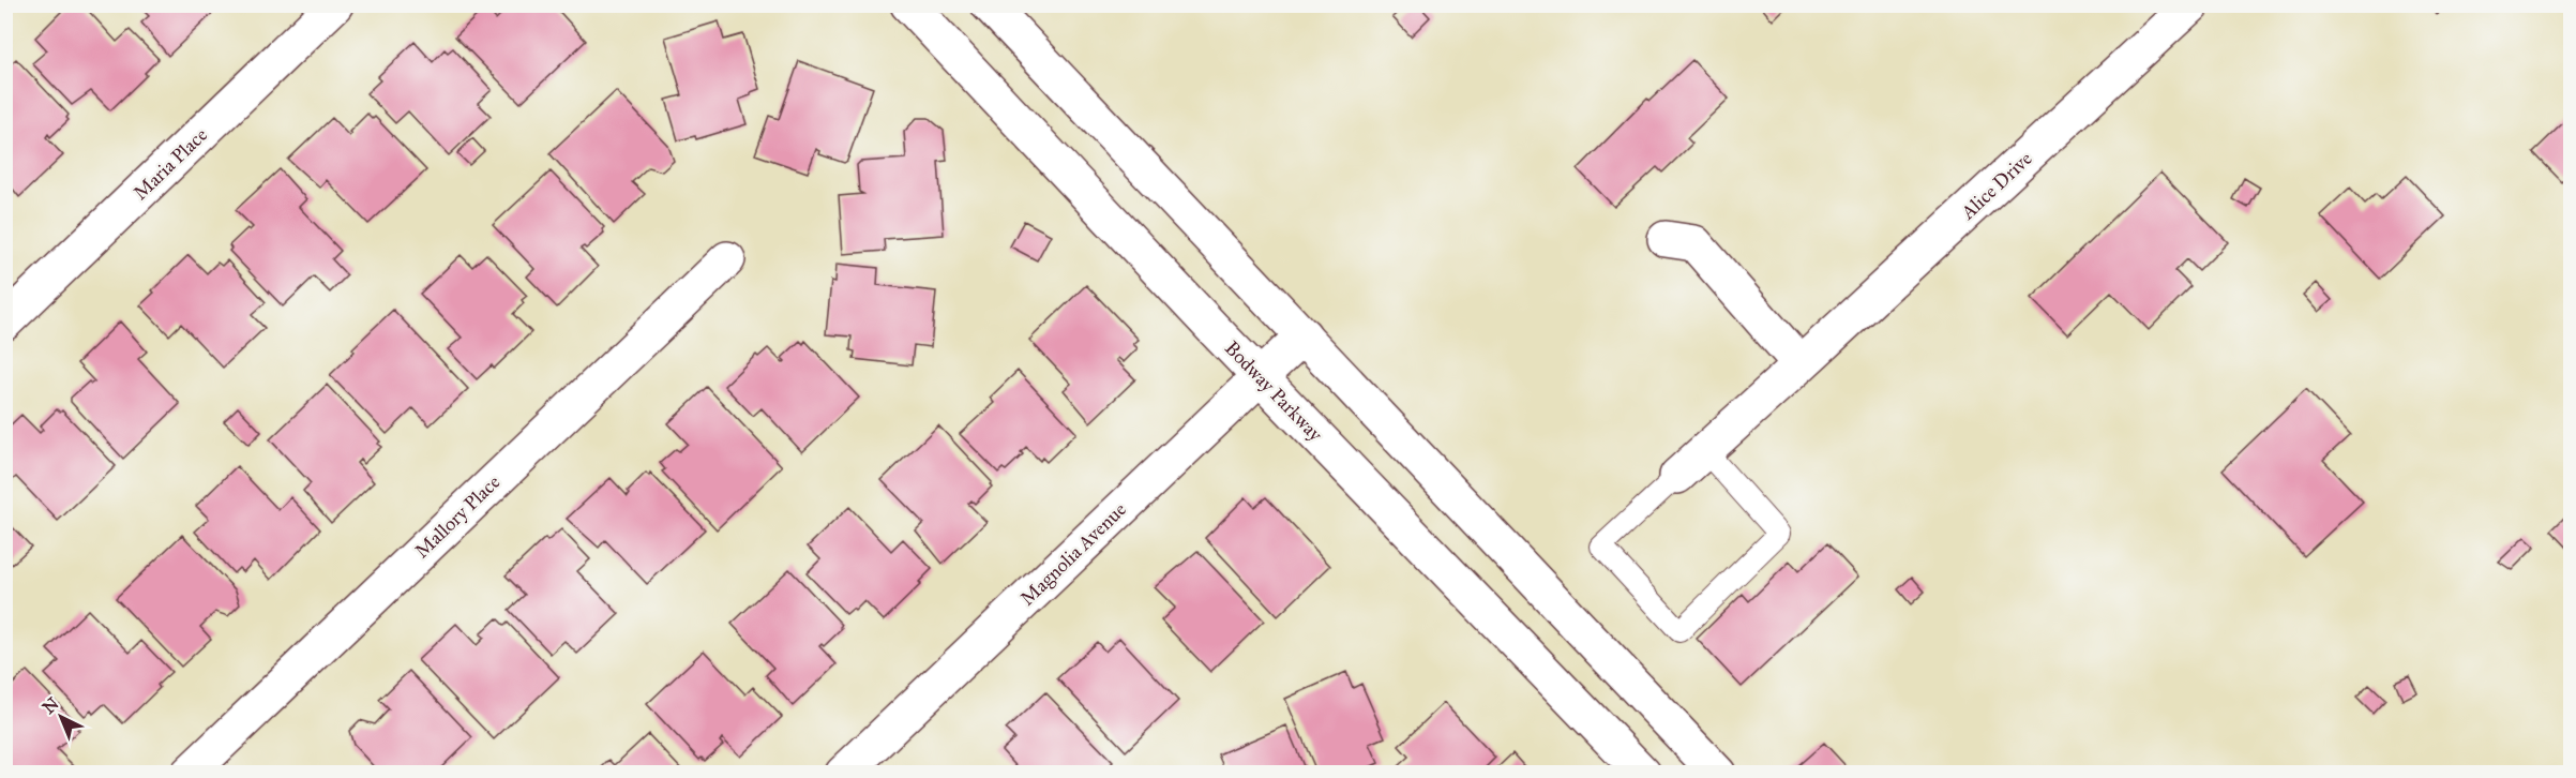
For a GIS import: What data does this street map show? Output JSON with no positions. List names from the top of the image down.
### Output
{
  "streets": {
    "street": [
      "Maria Place",
      "Alice Drive",
      "Bodway Parkway",
      "Mallory Place",
      "Magnolia Avenue"
    ]
  },
  "crossings": [
    ["Bodway Parkway", "Magnolia Avenue"]
  ],
  "north": "top left"
}
